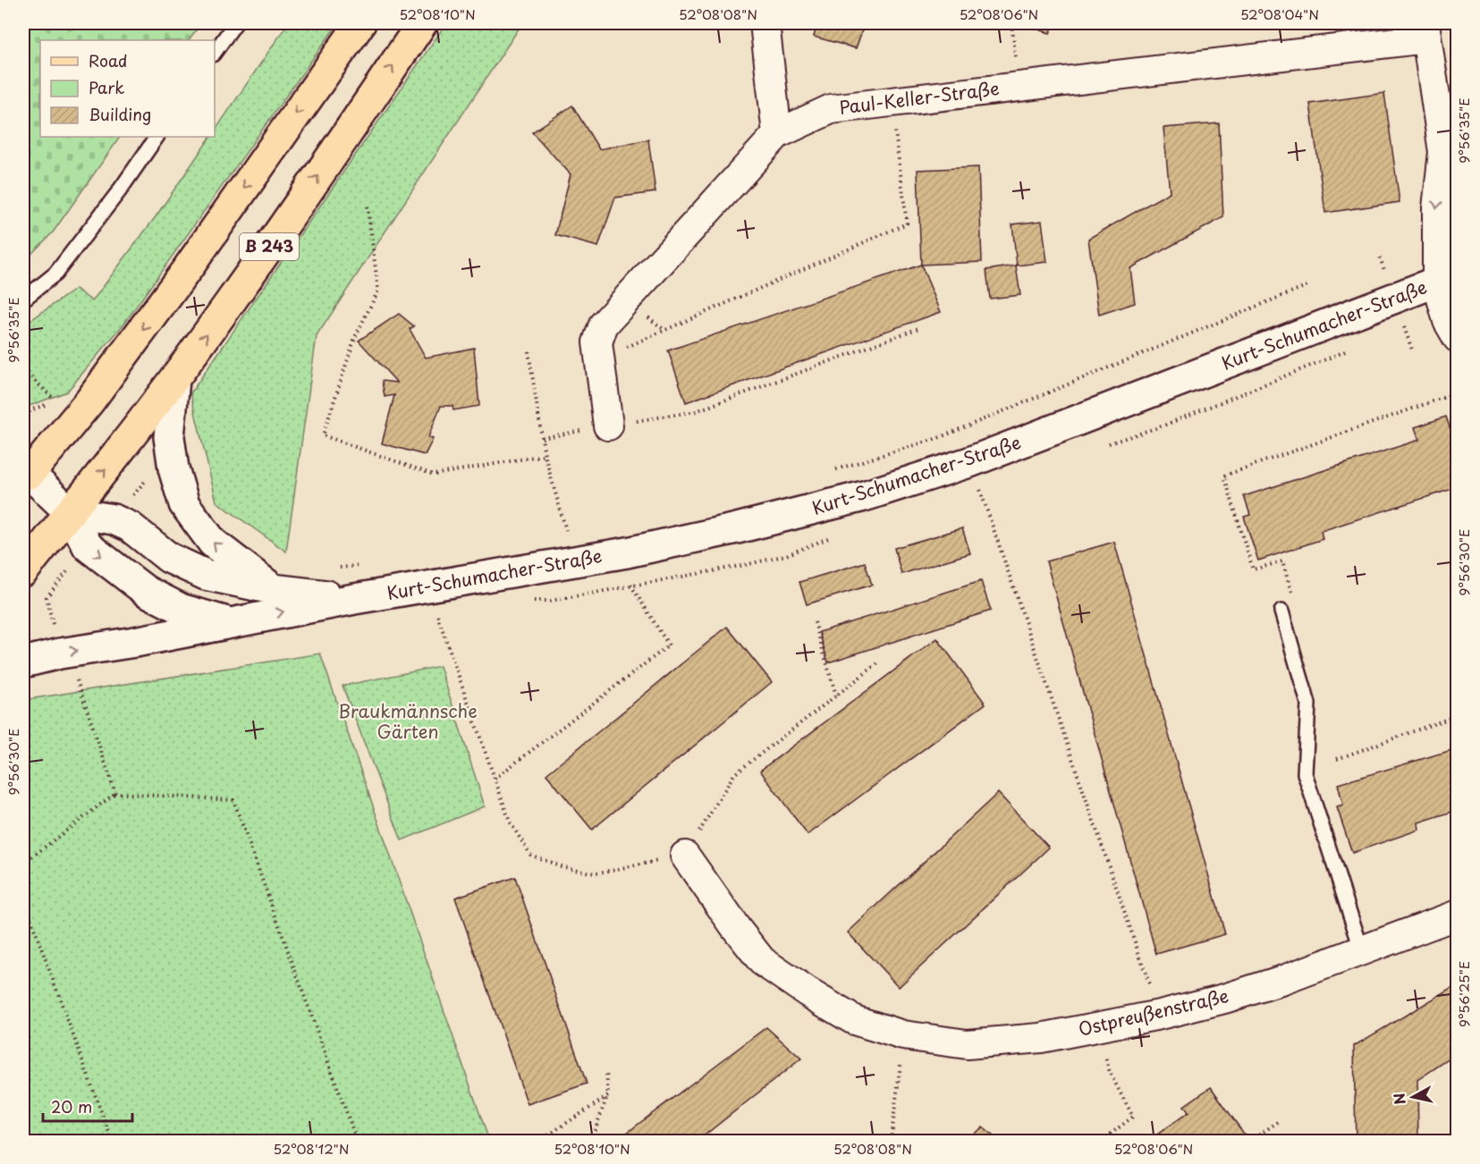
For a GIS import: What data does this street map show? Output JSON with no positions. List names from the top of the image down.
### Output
{
  "streets": {
    "main road": ["B 243", "Kurt-Schumacher-Straße"],
    "street": ["Paul-Keller-Straße", "Ostpreußenstraße"]
  },
  "crossings": [
    ["B 243", "Kurt-Schumacher-Straße"]
  ],
  "parks": ["Braukmännsche Gärten"],
  "legend": ["Road", "Park", "Building"],
  "scale_bar": "20 m",
  "north": "left",
  "coordinates": [
    "52°08'10\"N",
    "52°08'08\"N",
    "52°08'06\"N",
    "52°08'04\"N",
    "9°56'35\"E",
    "9°56'30\"E",
    "9°56'25\"E",
    "52°08'12\"N"
  ]
}
